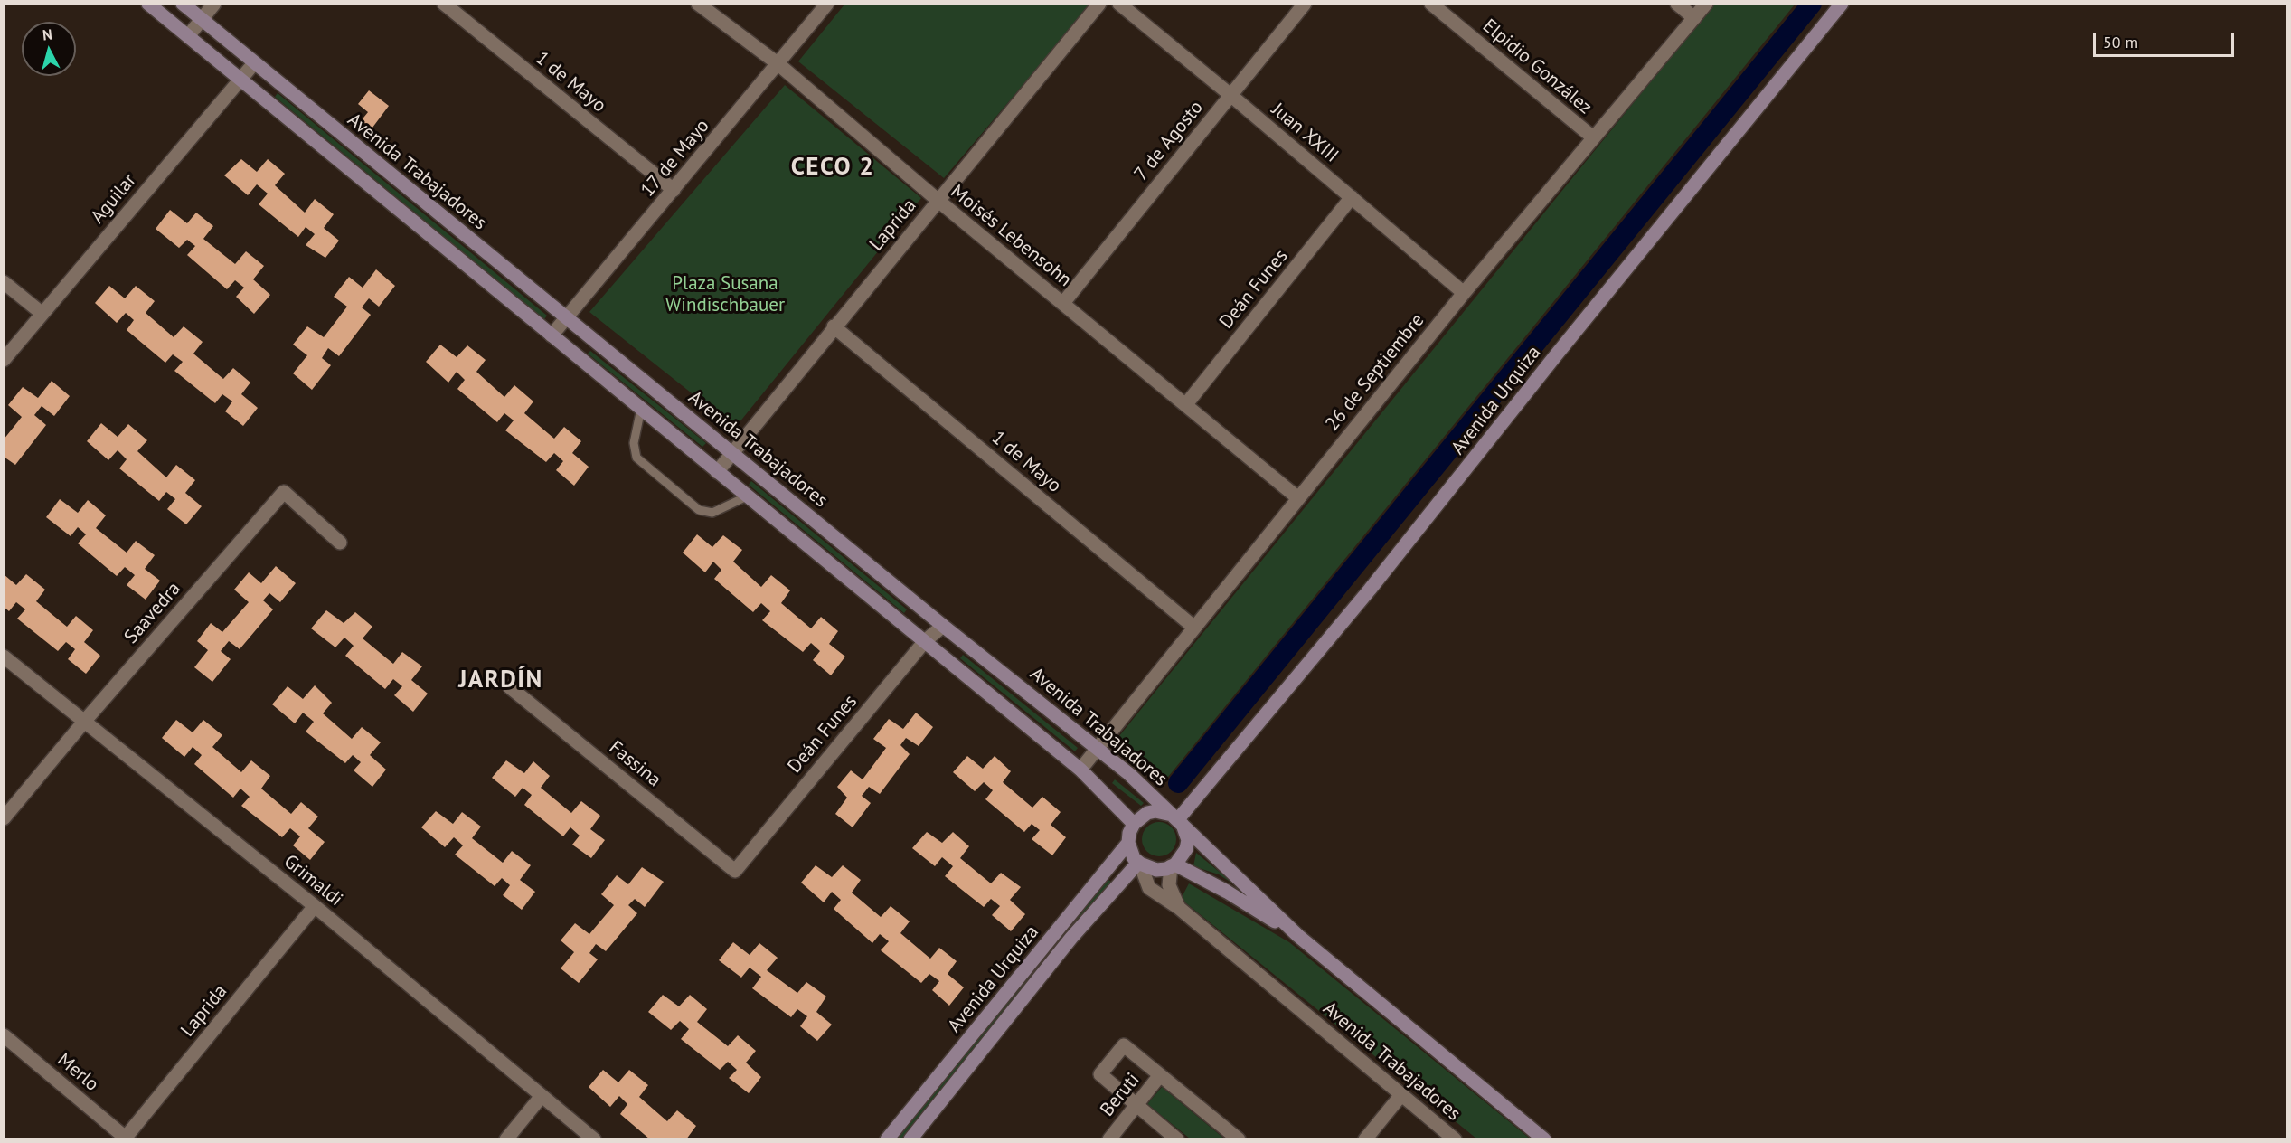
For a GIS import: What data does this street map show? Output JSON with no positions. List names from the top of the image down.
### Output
{
  "streets": {
    "main road": ["Avenida Trabajadores", "Avenida Urquiza"],
    "street": [
      "Elpidio González",
      "1 de Mayo",
      "Juan XXIII",
      "7 de Agosto",
      "17 de Mayo",
      "Aguilar",
      "Laprida",
      "Moisés Lebensohn",
      "Deán Funes",
      "26 de Septiembre",
      "Saavedra",
      "Fassina",
      "Grimaldi",
      "Merlo",
      "Beruti"
    ]
  },
  "crossings": [
    ["Elpidio González", "26 de Septiembre"],
    ["1 de Mayo", "17 de Mayo"],
    ["1 de Mayo", "Laprida"],
    ["1 de Mayo", "26 de Septiembre"],
    ["Juan XXIII", "7 de Agosto"],
    ["Juan XXIII", "Deán Funes"],
    ["Juan XXIII", "26 de Septiembre"],
    ["7 de Agosto", "Moisés Lebensohn"],
    ["17 de Mayo", "Avenida Trabajadores"],
    ["17 de Mayo", "Moisés Lebensohn"],
    ["Avenida Trabajadores", "Aguilar"],
    ["Avenida Trabajadores", "Laprida"],
    ["Avenida Trabajadores", "Deán Funes"],
    ["Avenida Trabajadores", "26 de Septiembre"],
    ["Avenida Trabajadores", "Avenida Urquiza"],
    ["Laprida", "Moisés Lebensohn"],
    ["Laprida", "Grimaldi"],
    ["Laprida", "Merlo"],
    ["Moisés Lebensohn", "Deán Funes"],
    ["Moisés Lebensohn", "26 de Septiembre"],
    ["Deán Funes", "Fassina"],
    ["Saavedra", "Grimaldi"]
  ],
  "districts": ["CECO 2", "JARDÍN"],
  "parks": ["Plaza Susana Windischbauer"],
  "scale_bar": "50 m",
  "north": "top"
}
